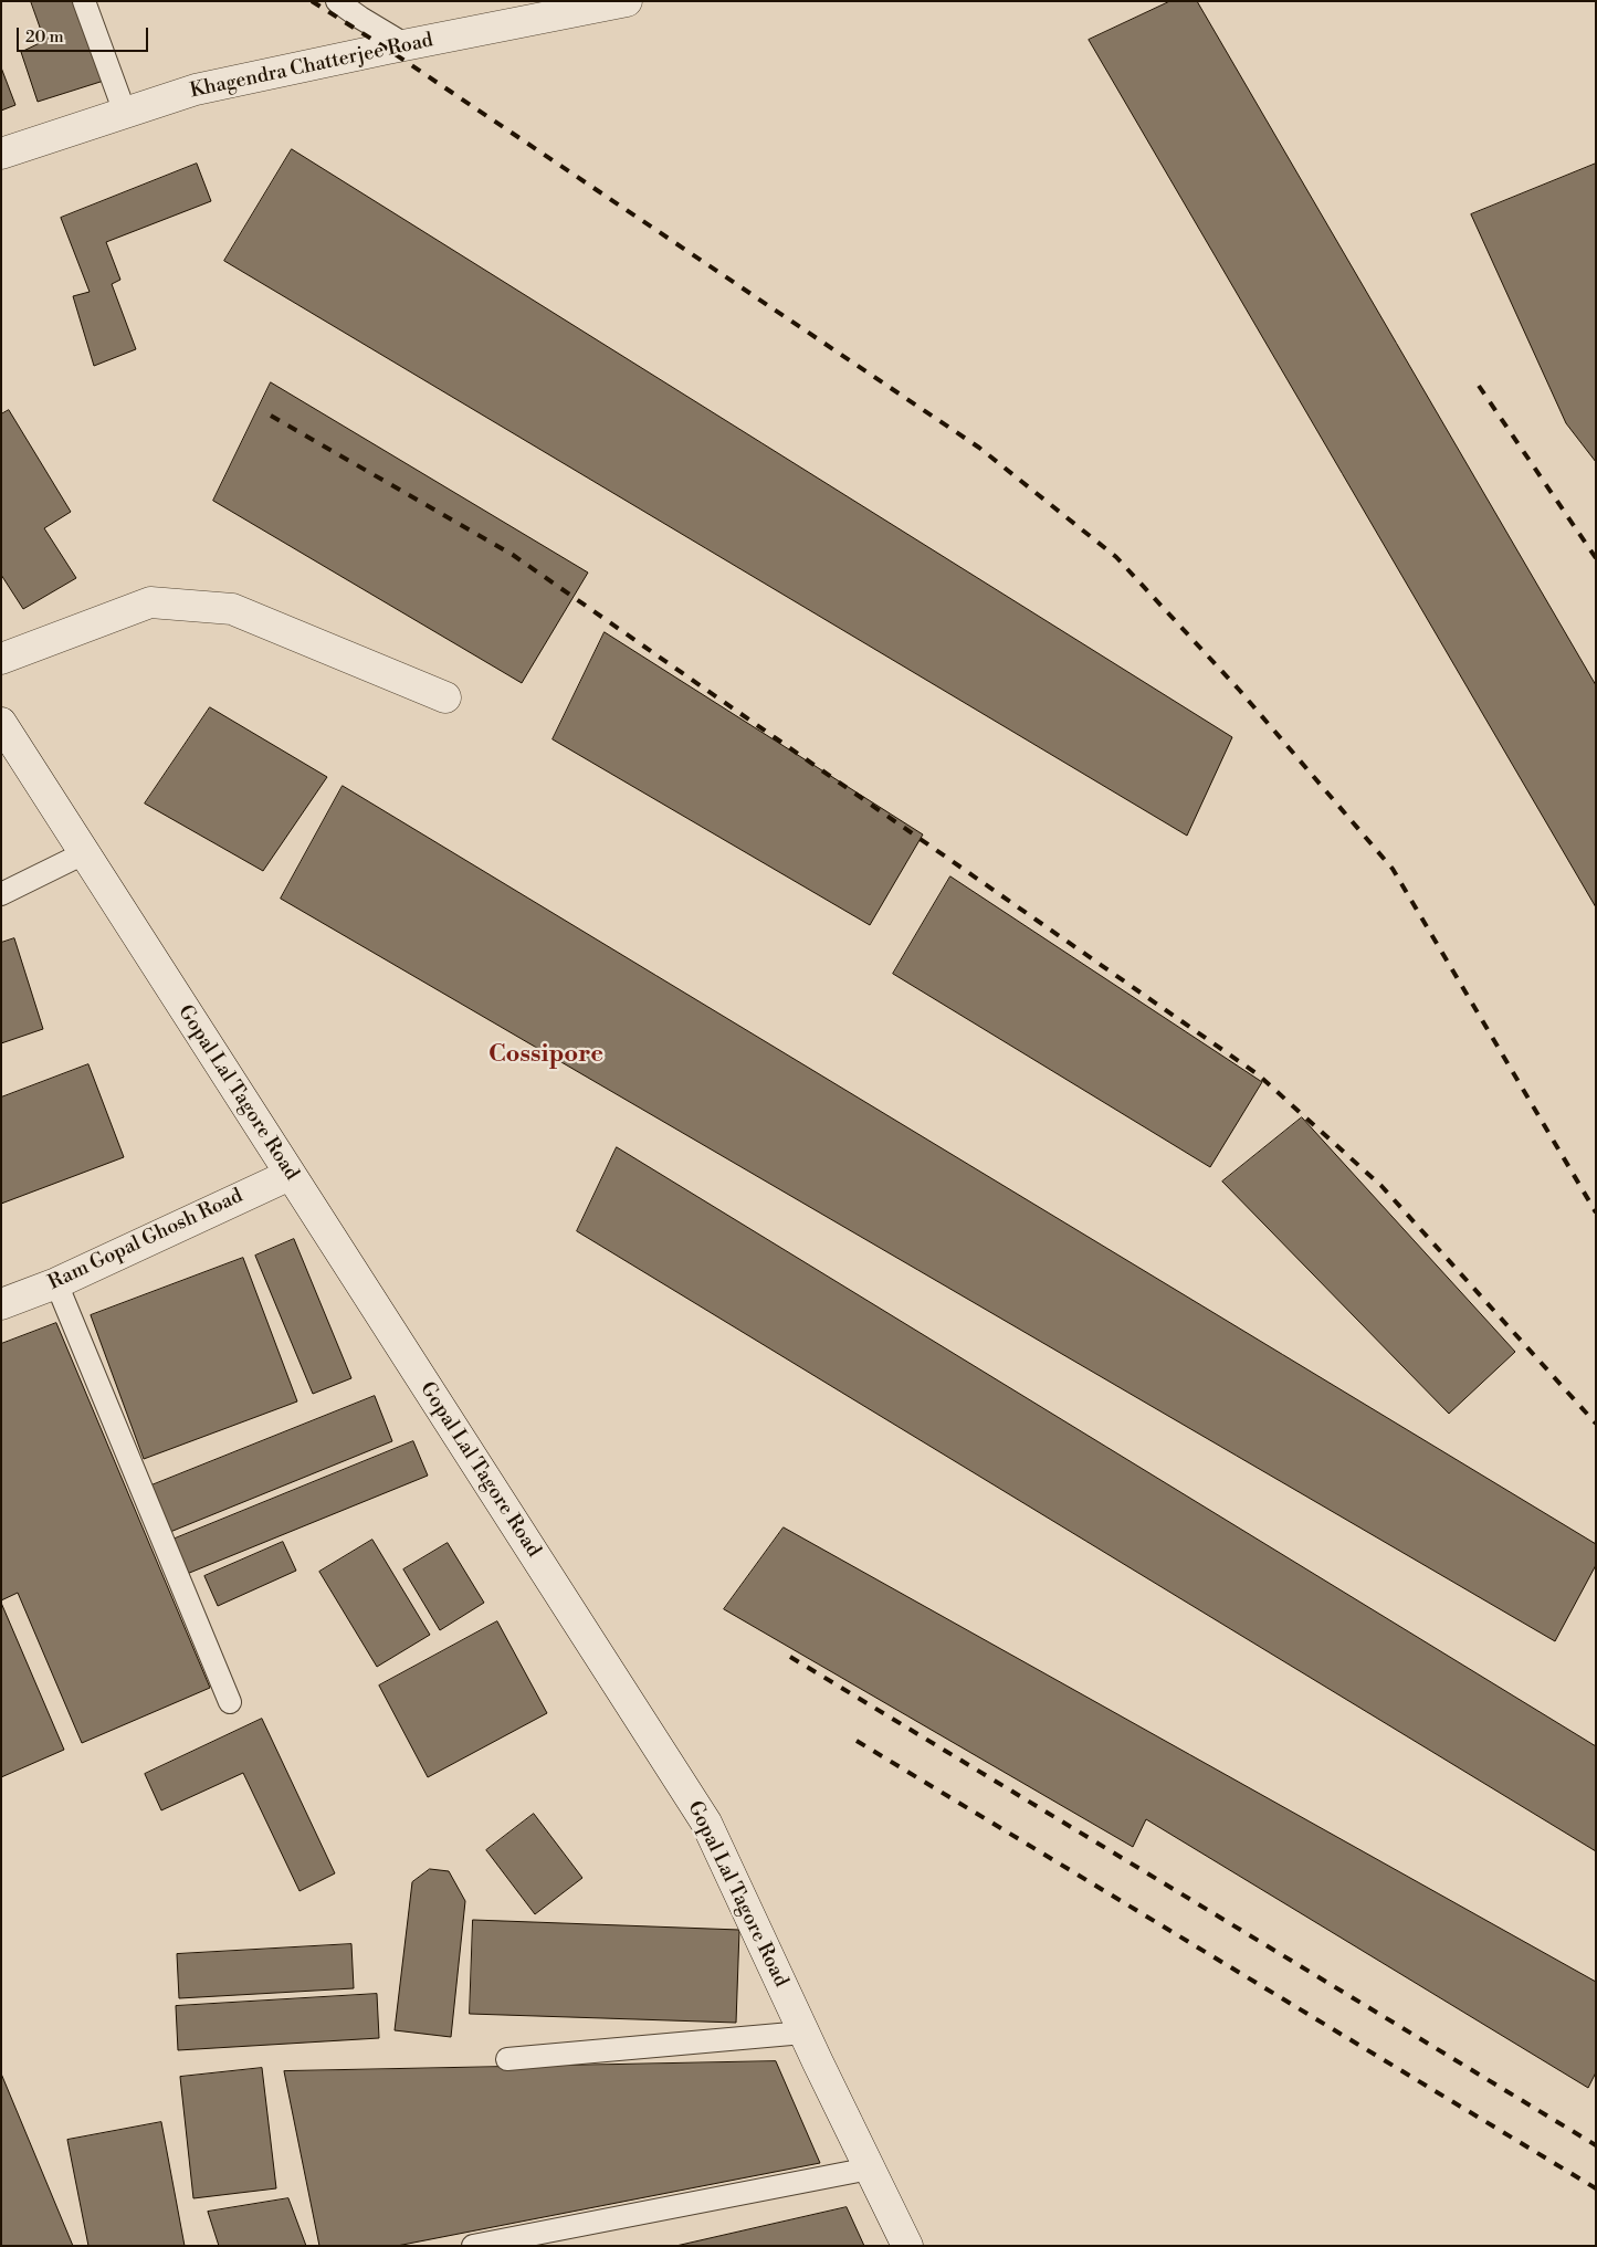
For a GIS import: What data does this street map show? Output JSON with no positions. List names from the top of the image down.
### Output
{
  "streets": {
    "street": ["Khagendra Chatterjee Road", "Gopal Lal Tagore Road", "Ram Gopal Ghosh Road"]
  },
  "crossings": [
    ["Gopal Lal Tagore Road", "Ram Gopal Ghosh Road"]
  ],
  "districts": ["Cossipore"],
  "scale_bar": "20 m"
}
